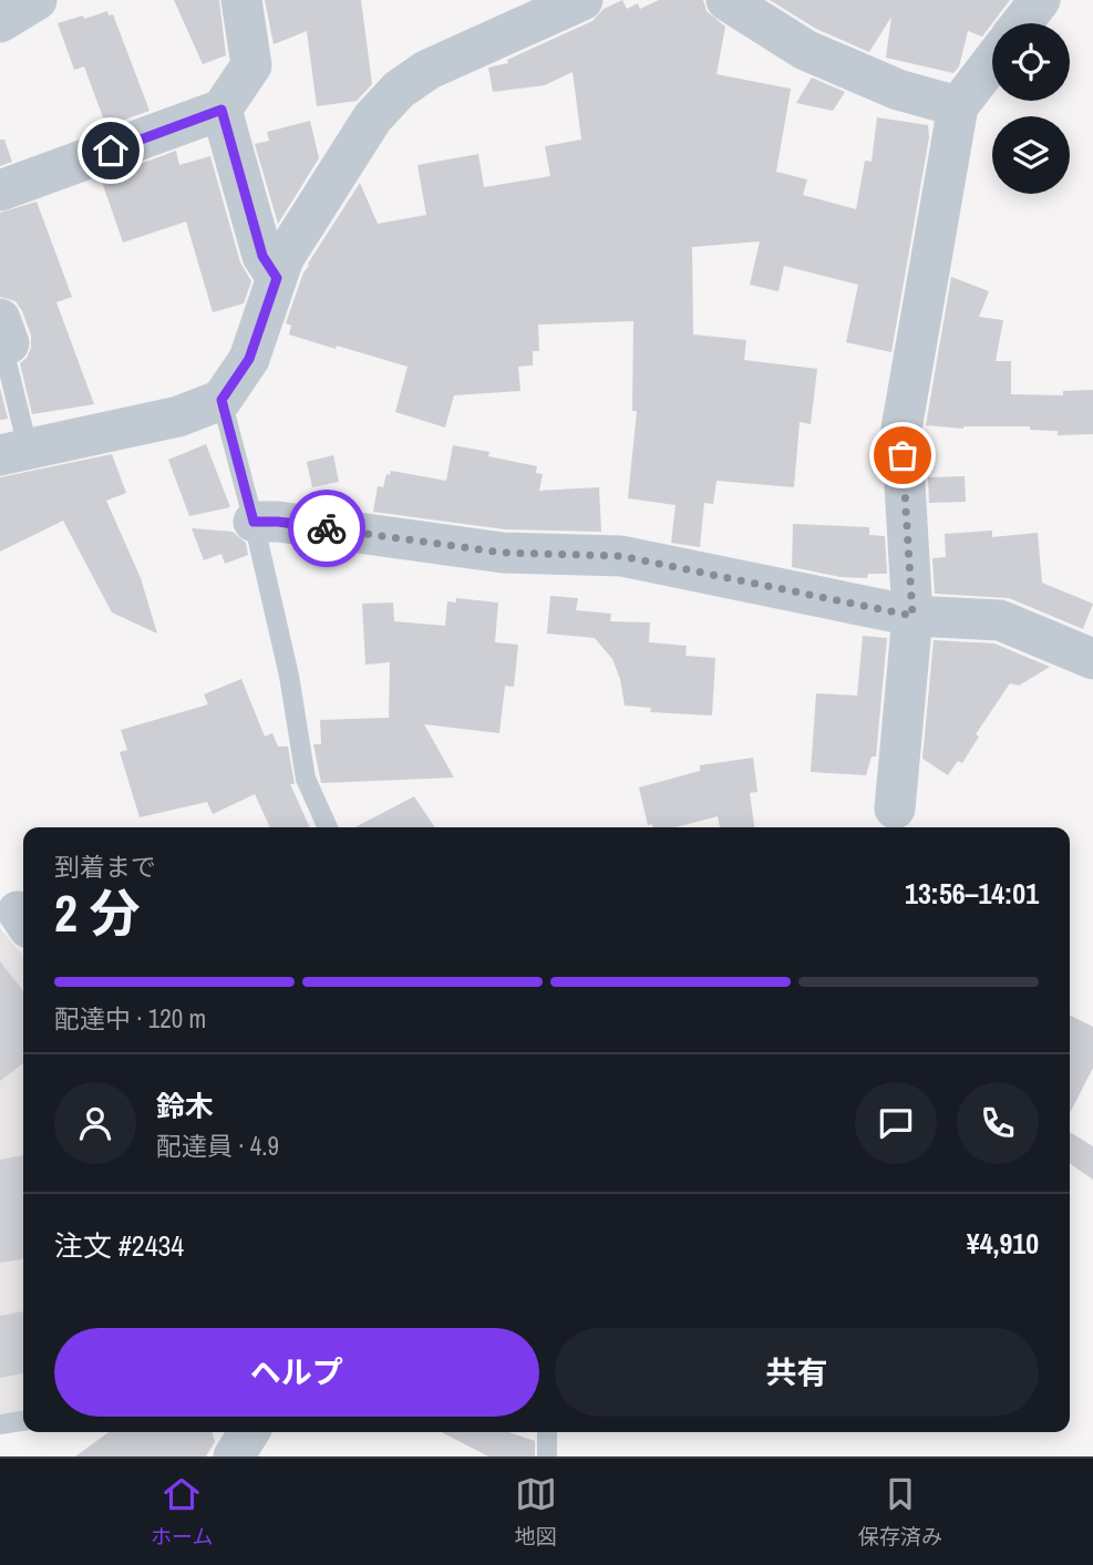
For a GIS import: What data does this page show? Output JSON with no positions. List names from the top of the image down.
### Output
{
  "page": {
    "heading": ["2 分", "到着まで", "13:56–14:01"],
    "panel": [
      "鈴木",
      "配達員 · 4.9",
      "注文 #2434",
      "¥4,910"
    ],
    "bar": "配達中 · 120 m",
    "buttons": ["ヘルプ", "共有"],
    "tabs": ["ホーム", "地図", "保存済み"]
  }
}
